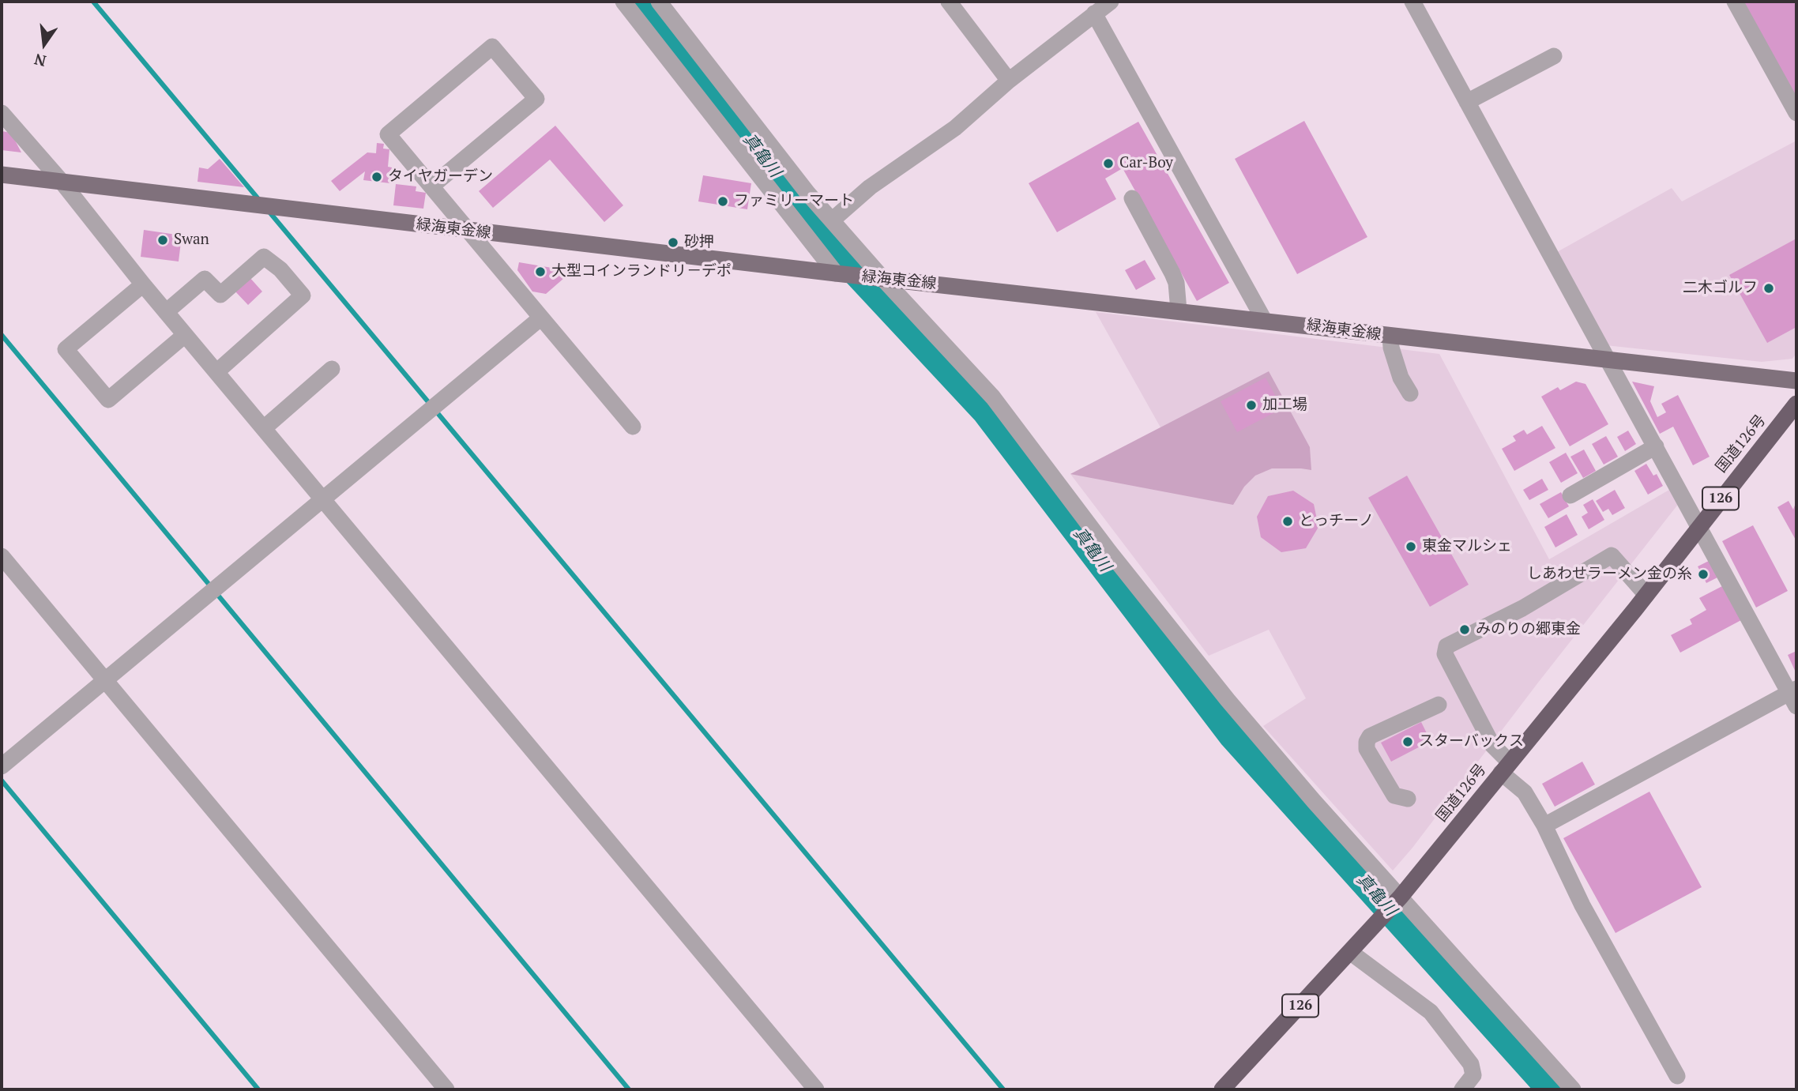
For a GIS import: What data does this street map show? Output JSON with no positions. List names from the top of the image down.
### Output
{
  "streets": {
    "highway": ["国道126号", "126"],
    "main road": ["緑海東金線"]
  },
  "water": ["真亀川"],
  "places": [
    "Car-Boy",
    "タイヤガーデン",
    "ファミリーマート",
    "Swan",
    "砂押",
    "大型コインランドリ－デポ",
    "二木ゴルフ",
    "加工場",
    "とっチーノ",
    "東金マルシェ",
    "しあわせラーメン金の糸",
    "みのりの郷東金",
    "スターバックス"
  ],
  "north": "bottom"
}
